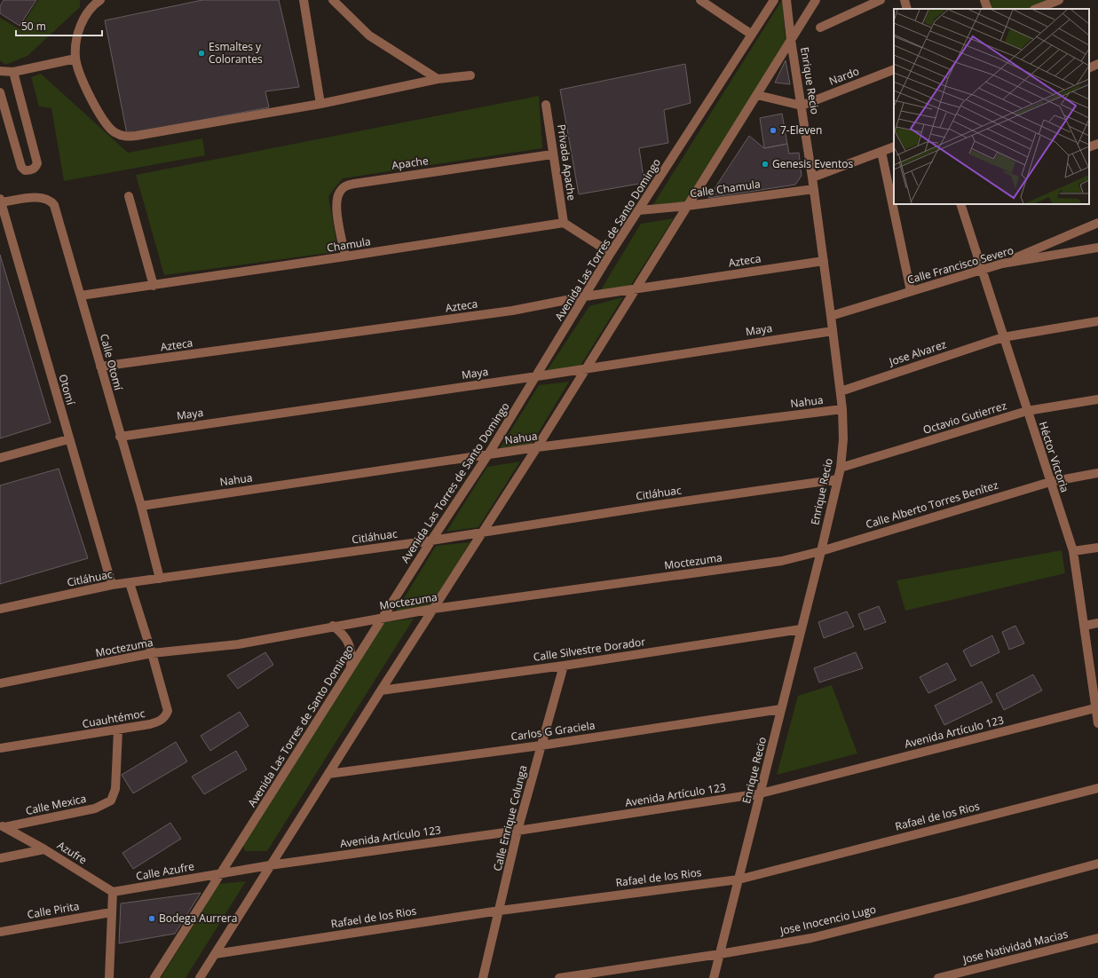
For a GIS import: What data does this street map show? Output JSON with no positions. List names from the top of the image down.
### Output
{
  "streets": {
    "street": [
      "Nardo",
      "Enrique Recio",
      "Privada Apache",
      "Apache",
      "Calle Chamula",
      "Avenida Las Torres de Santo Domingo",
      "Chamula",
      "Azteca",
      "Calle Francisco Severo",
      "Maya",
      "Jose Alvarez",
      "Calle Otomí",
      "Otomí",
      "Nahua",
      "Octavio Gutierrez",
      "Héctor Victoria",
      "Citláhuac",
      "Calle Alberto Torres Benítez",
      "Moctezuma",
      "Calle Silvestre Dorador",
      "Cuauhtémoc",
      "Carlos G Graciela",
      "Avenida Artículo 123",
      "Calle Mexica",
      "Rafael de los Rios",
      "Calle Enrique Colunga",
      "Azufre",
      "Calle Azufre",
      "Calle Pirita",
      "Jose Inocencio Lugo",
      "Jose Natividad Macias"
    ]
  },
  "crossings": [
    ["Nardo", "Enrique Recio"],
    ["Enrique Recio", "Calle Chamula"],
    ["Enrique Recio", "Azteca"],
    ["Enrique Recio", "Calle Francisco Severo"],
    ["Enrique Recio", "Maya"],
    ["Enrique Recio", "Jose Alvarez"],
    ["Enrique Recio", "Nahua"],
    ["Enrique Recio", "Octavio Gutierrez"],
    ["Enrique Recio", "Citláhuac"],
    ["Enrique Recio", "Calle Alberto Torres Benítez"],
    ["Enrique Recio", "Moctezuma"],
    ["Enrique Recio", "Calle Silvestre Dorador"],
    ["Enrique Recio", "Carlos G Graciela"],
    ["Enrique Recio", "Avenida Artículo 123"],
    ["Enrique Recio", "Rafael de los Rios"],
    ["Enrique Recio", "Jose Inocencio Lugo"],
    ["Privada Apache", "Apache"],
    ["Privada Apache", "Chamula"],
    ["Apache", "Chamula"],
    ["Calle Chamula", "Avenida Las Torres de Santo Domingo"],
    ["Avenida Las Torres de Santo Domingo", "Azteca"],
    ["Avenida Las Torres de Santo Domingo", "Maya"],
    ["Avenida Las Torres de Santo Domingo", "Nahua"],
    ["Avenida Las Torres de Santo Domingo", "Citláhuac"],
    ["Avenida Las Torres de Santo Domingo", "Moctezuma"],
    ["Avenida Las Torres de Santo Domingo", "Avenida Artículo 123"],
    ["Avenida Las Torres de Santo Domingo", "Calle Azufre"],
    ["Chamula", "Calle Otomí"],
    ["Azteca", "Calle Otomí"],
    ["Calle Francisco Severo", "Héctor Victoria"],
    ["Maya", "Calle Otomí"],
    ["Jose Alvarez", "Héctor Victoria"],
    ["Calle Otomí", "Otomí"],
    ["Calle Otomí", "Nahua"],
    ["Calle Otomí", "Citláhuac"],
    ["Otomí", "Citláhuac"],
    ["Octavio Gutierrez", "Héctor Victoria"],
    ["Héctor Victoria", "Calle Alberto Torres Benítez"],
    ["Héctor Victoria", "Avenida Artículo 123"],
    ["Calle Alberto Torres Benítez", "Moctezuma"],
    ["Moctezuma", "Cuauhtémoc"],
    ["Calle Silvestre Dorador", "Calle Enrique Colunga"],
    ["Cuauhtémoc", "Calle Mexica"],
    ["Carlos G Graciela", "Calle Enrique Colunga"],
    ["Avenida Artículo 123", "Calle Enrique Colunga"],
    ["Avenida Artículo 123", "Calle Azufre"],
    ["Calle Mexica", "Azufre"],
    ["Rafael de los Rios", "Calle Enrique Colunga"],
    ["Azufre", "Calle Azufre"]
  ],
  "places": [
    "Esmaltes y Colorantes",
    "7-Eleven",
    "Genesis Eventos",
    "Bodega Aurrera"
  ],
  "scale_bar": "50 m"
}
